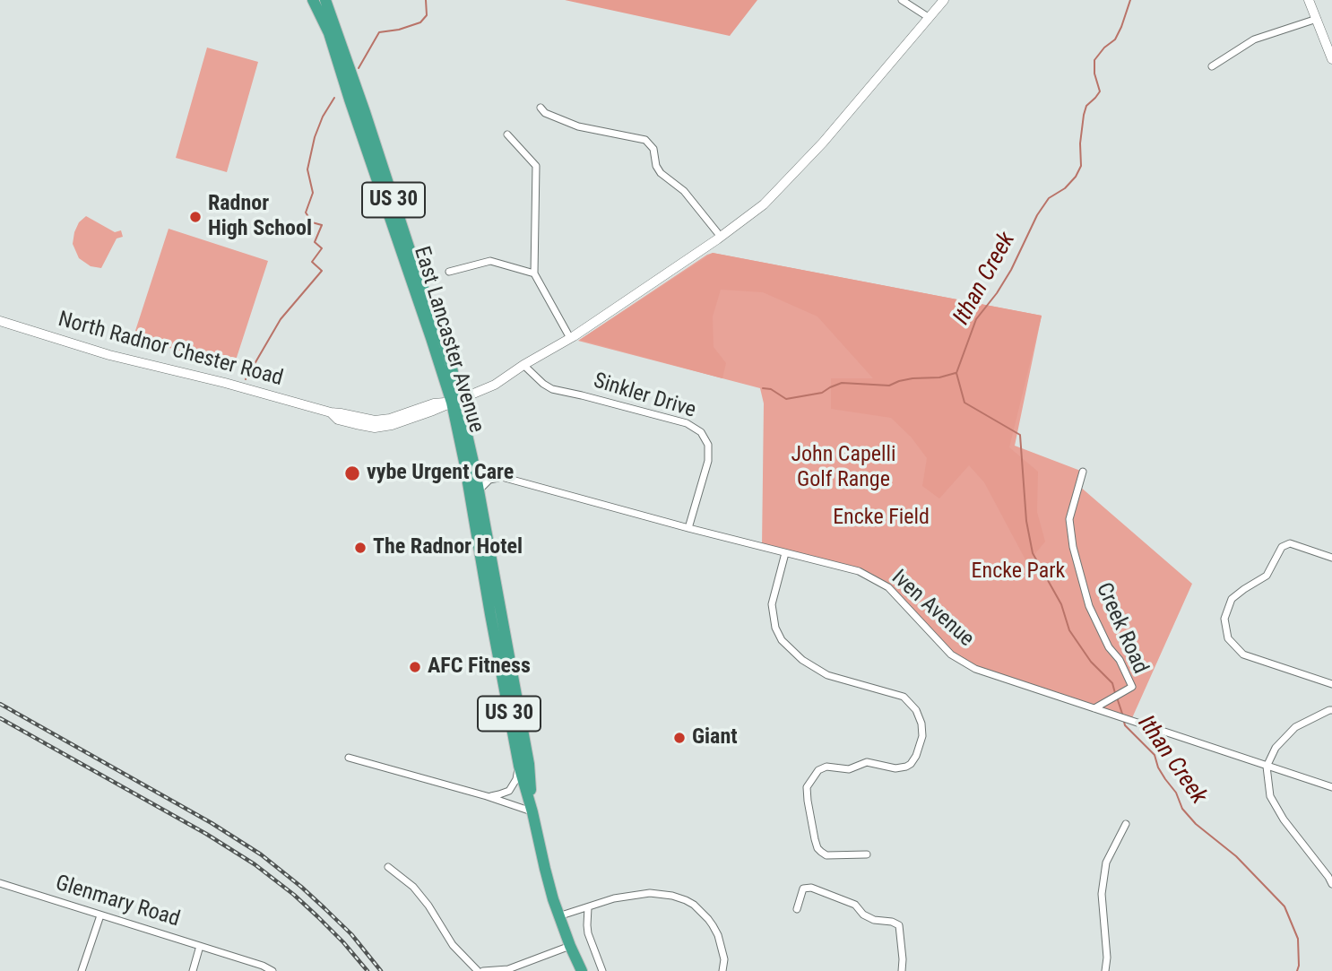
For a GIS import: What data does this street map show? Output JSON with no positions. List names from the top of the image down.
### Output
{
  "streets": {
    "highway": ["US 30", "East Lancaster Avenue"],
    "main road": ["North Radnor Chester Road"],
    "street": [
      "Sinkler Drive",
      "Iven Avenue",
      "Creek Road",
      "Glenmary Road"
    ]
  },
  "crossings": [
    ["East Lancaster Avenue", "North Radnor Chester Road"],
    ["East Lancaster Avenue", "Iven Avenue"],
    ["North Radnor Chester Road", "Sinkler Drive"],
    ["Sinkler Drive", "Iven Avenue"],
    ["Iven Avenue", "Creek Road"]
  ],
  "water": ["Ithan Creek"],
  "parks": ["John Capelli Golf Range", "Encke Field", "Encke Park"],
  "places": [
    "Radnor High School",
    "vybe Urgent Care",
    "The Radnor Hotel",
    "AFC Fitness",
    "Giant"
  ]
}
